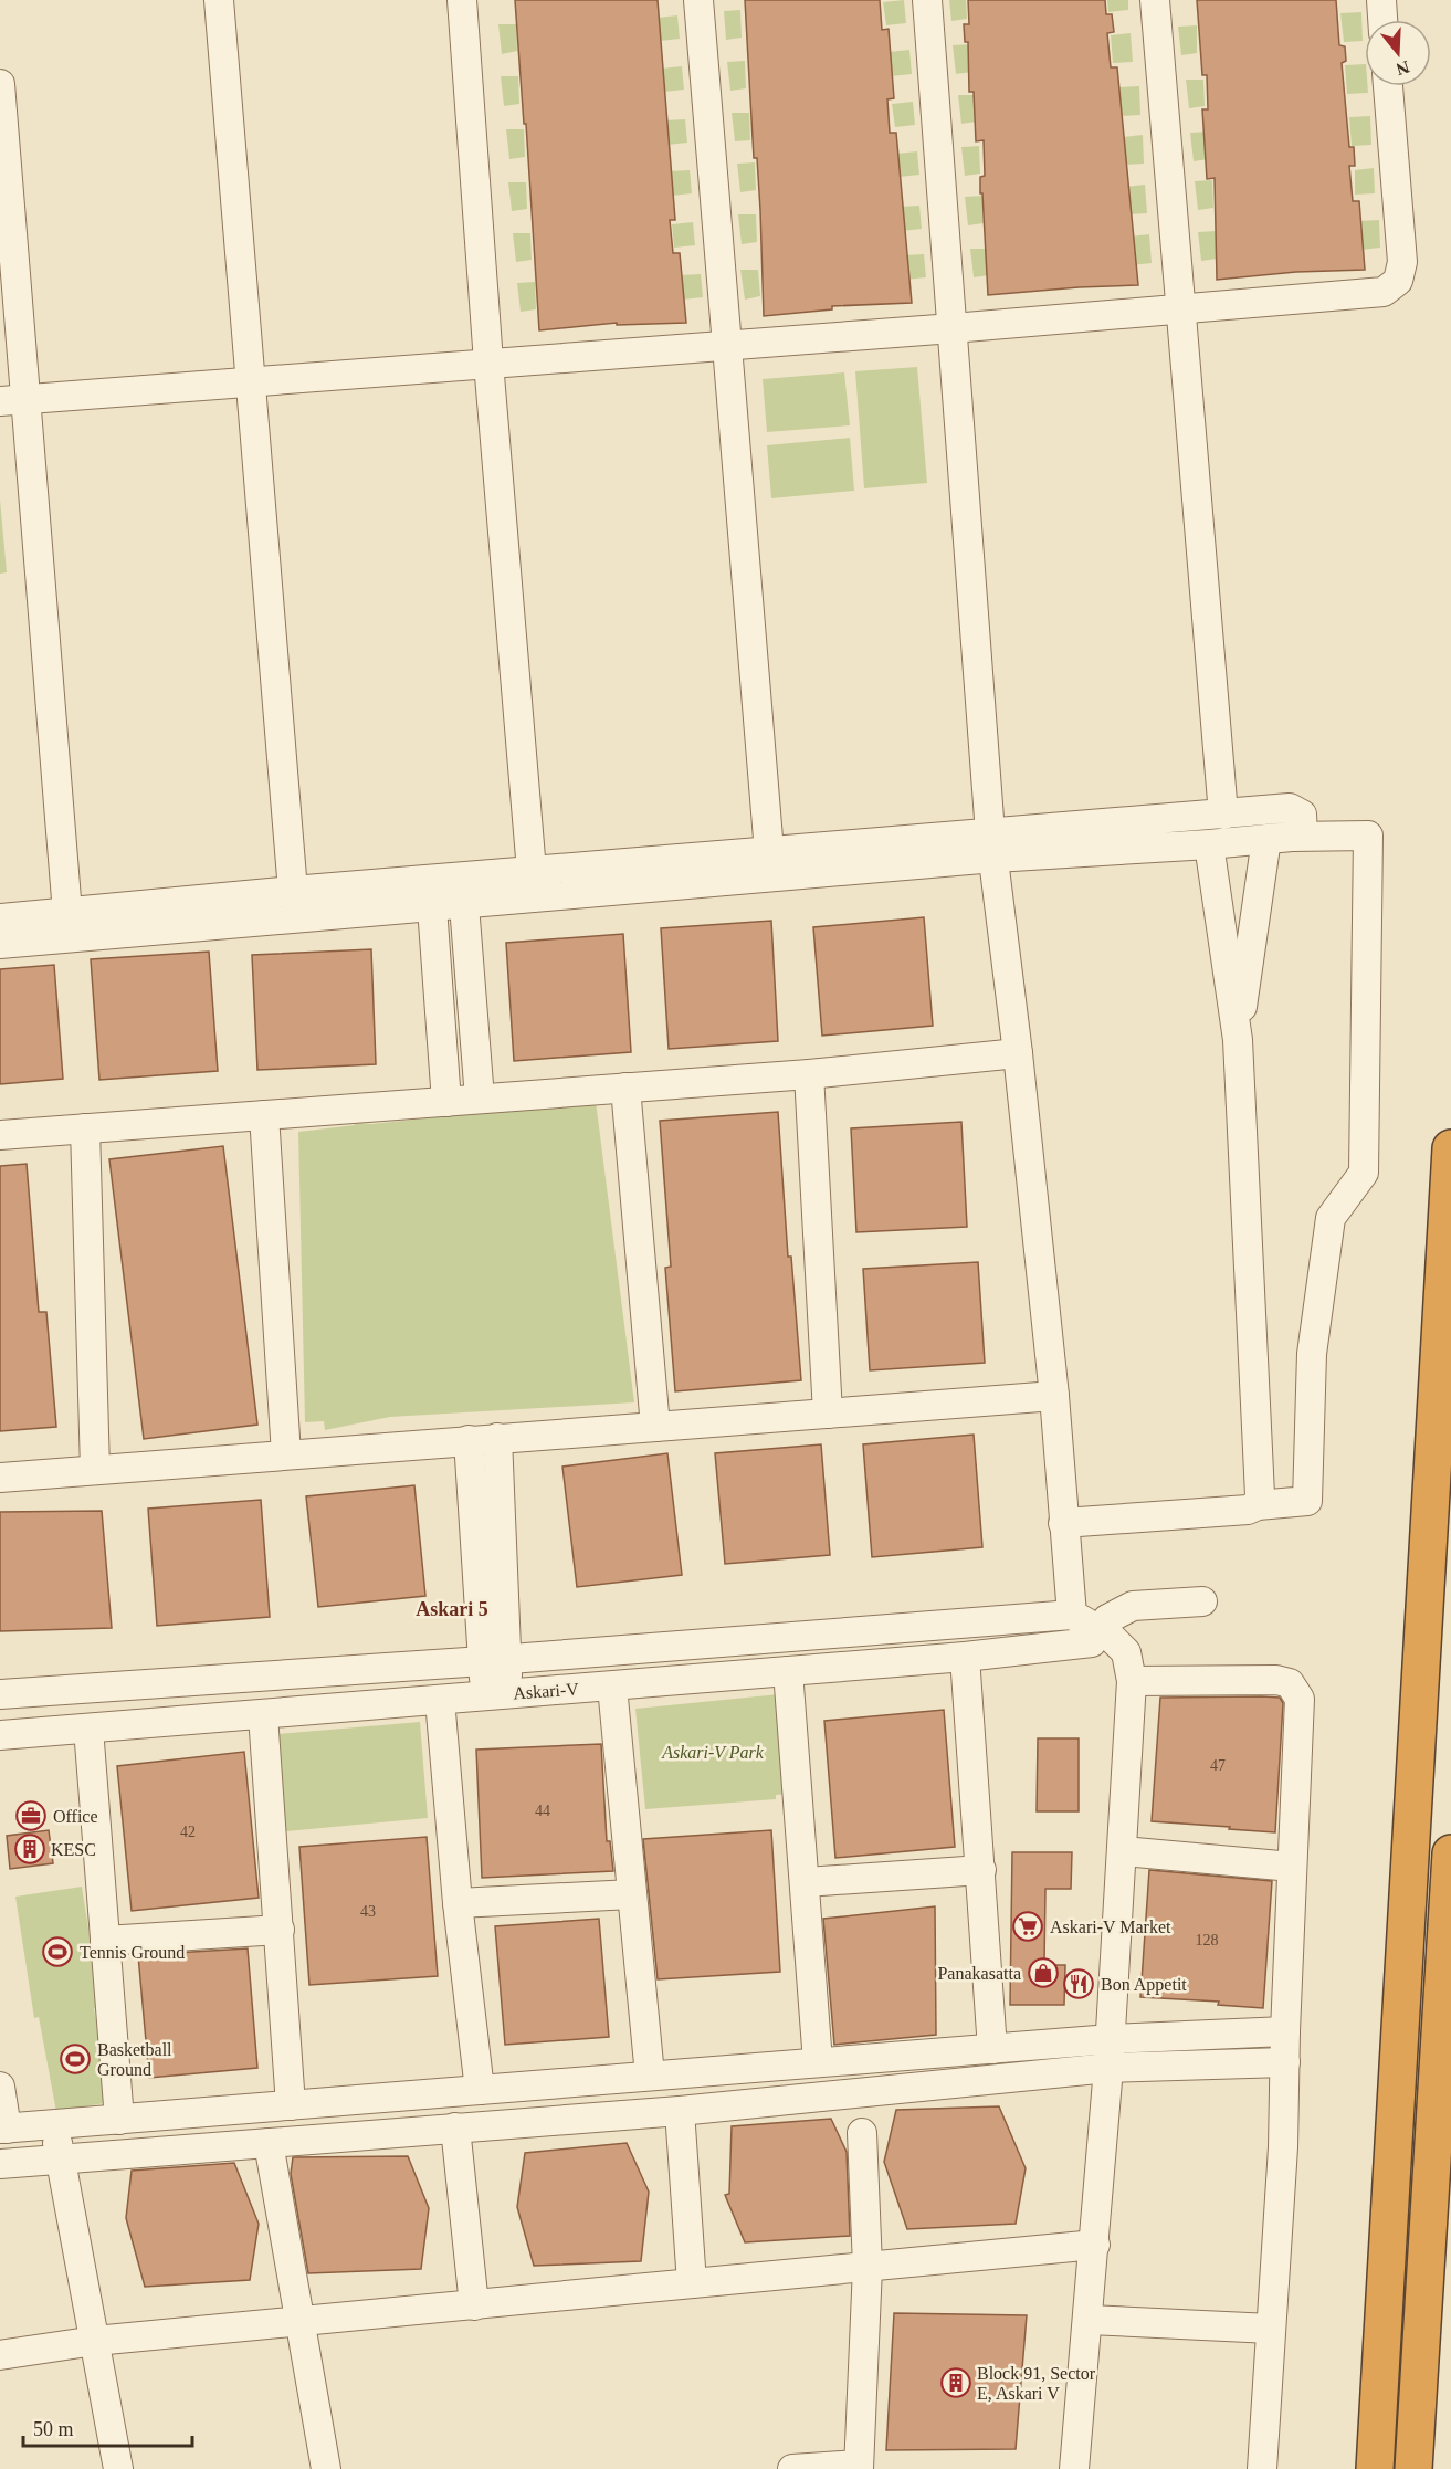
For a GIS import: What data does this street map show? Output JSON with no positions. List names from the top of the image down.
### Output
{
  "streets": {
    "street": ["Askari-V"]
  },
  "districts": ["Askari 5"],
  "parks": ["Askari-V Park"],
  "places": {
    "office": ["Office"],
    "building": ["KESC", "Block 91, Sector E, Askari V"],
    "supermarket": ["Askari-V Market"],
    "sports": ["Tennis Ground", "Basketball Ground"],
    "shop": ["Panakasatta"],
    "restaurant": ["Bon Appetit"]
  },
  "house_numbers": [
    "47",
    "44",
    "42",
    "43",
    "128"
  ],
  "scale_bar": "50 m",
  "north": "bottom"
}
